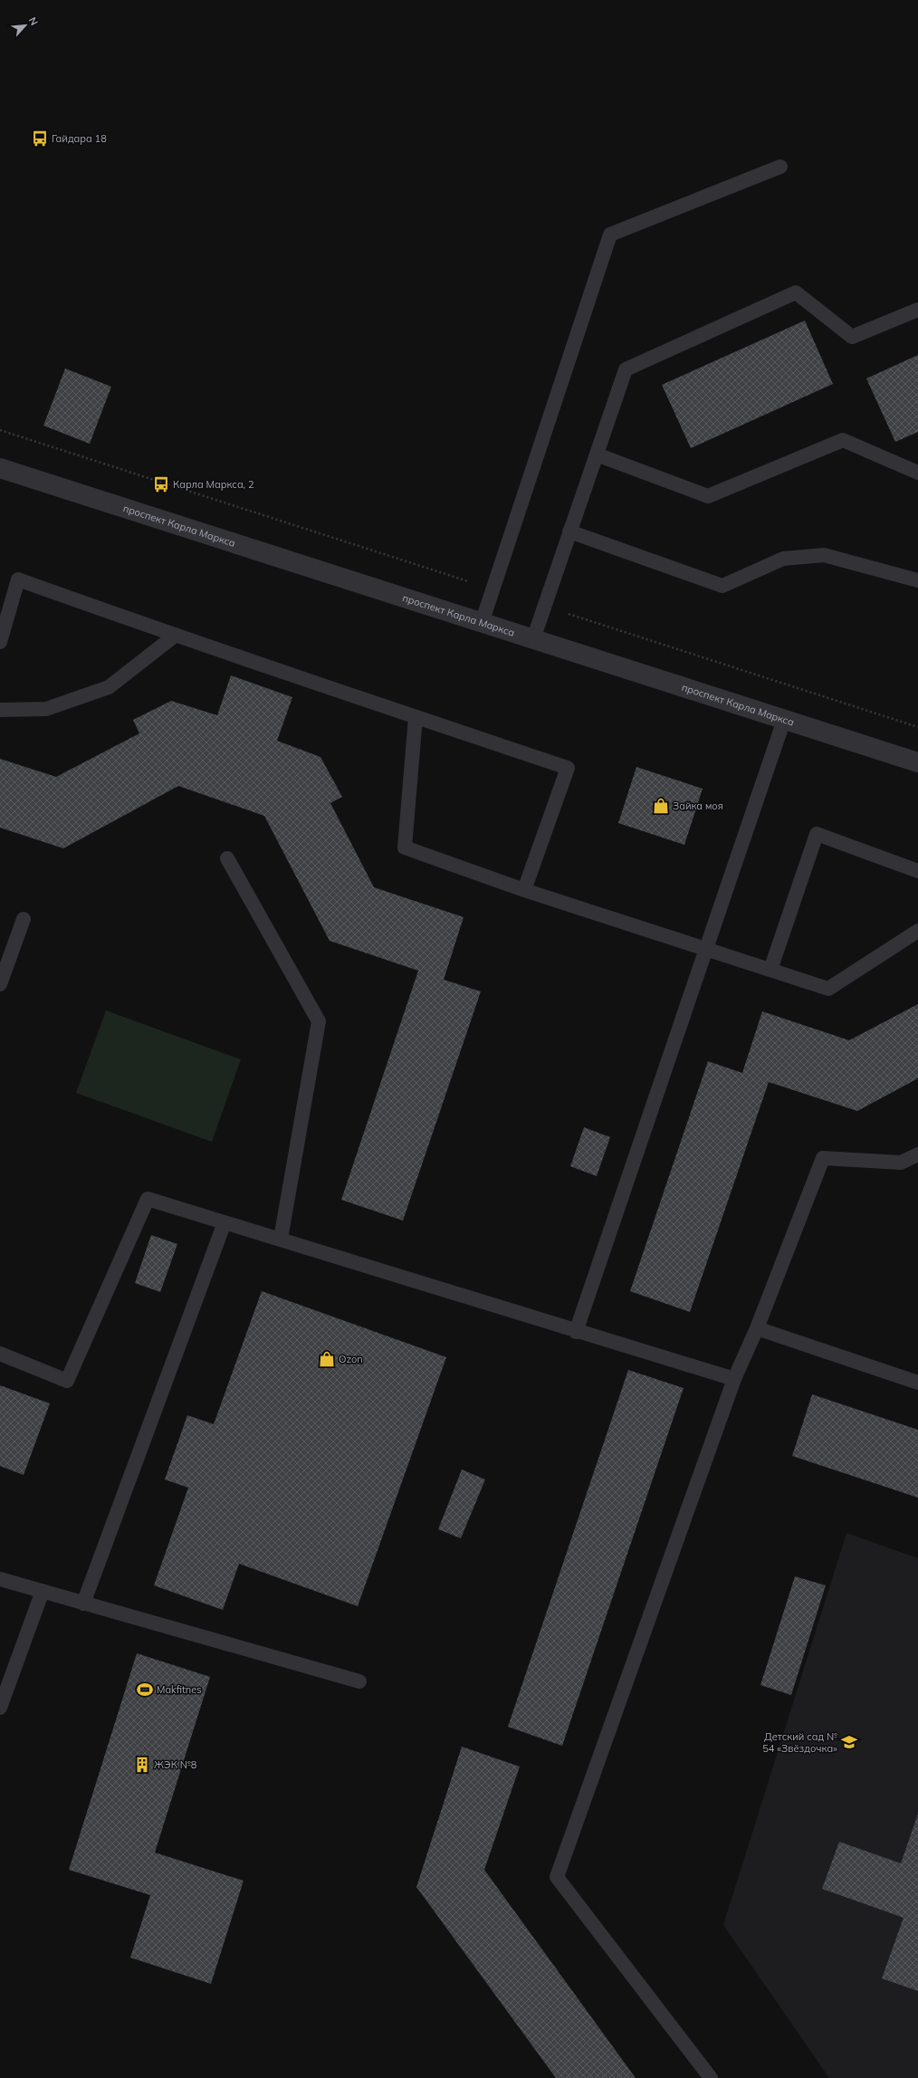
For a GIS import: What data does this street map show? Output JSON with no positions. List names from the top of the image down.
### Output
{
  "streets": {
    "street": ["проспект Карла Маркса"]
  },
  "places": {
    "bus stop": ["Гайдара 18", "Карла Маркса, 2"],
    "shop": ["Зайка моя", "Ozon"],
    "sports": ["Makfitnes"],
    "school or university": ["Детский сад № 54 «Звёздочка»"],
    "building": ["ЖЭК №8"]
  },
  "north": "top right"
}
